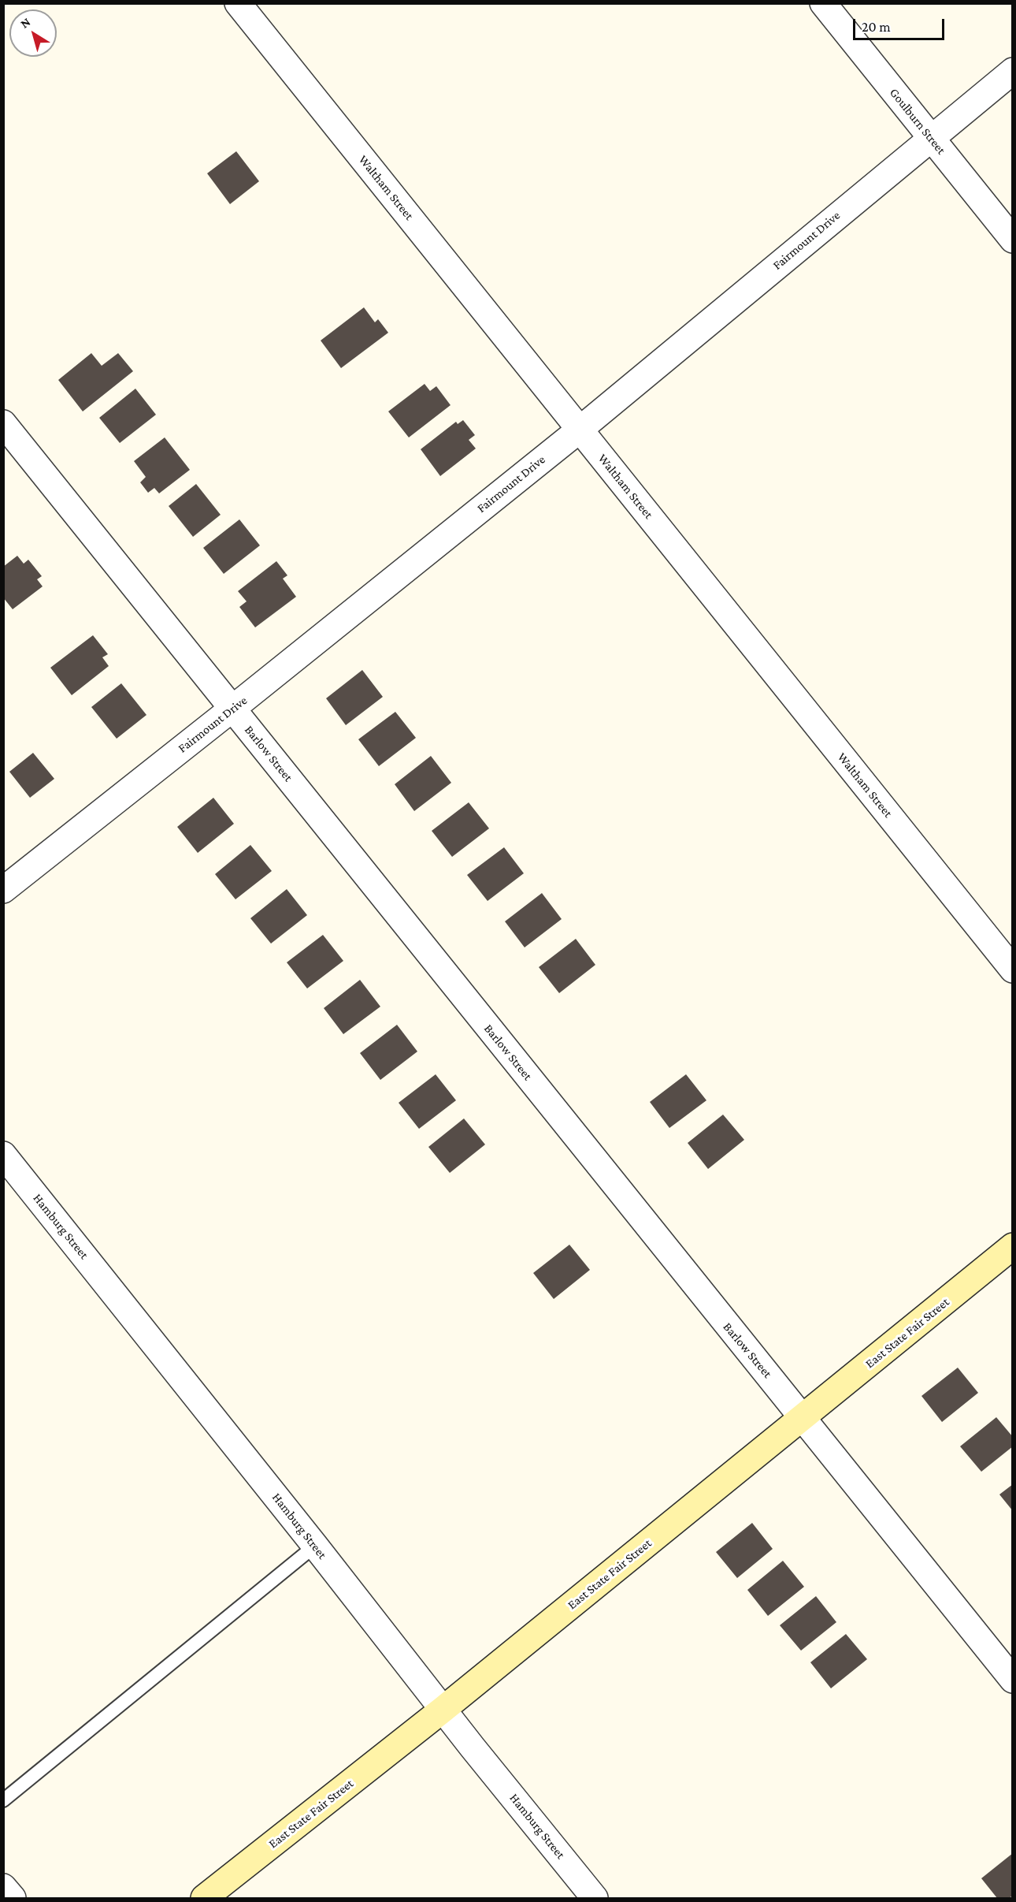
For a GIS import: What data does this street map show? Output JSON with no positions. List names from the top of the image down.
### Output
{
  "streets": {
    "street": [
      "Goulburn Street",
      "Waltham Street",
      "Fairmount Drive",
      "Barlow Street",
      "Hamburg Street",
      "East State Fair Street"
    ]
  },
  "crossings": [
    ["Goulburn Street", "Fairmount Drive"],
    ["Waltham Street", "Fairmount Drive"],
    ["Fairmount Drive", "Barlow Street"],
    ["Barlow Street", "East State Fair Street"],
    ["Hamburg Street", "East State Fair Street"]
  ],
  "scale_bar": "20 m",
  "north": "top left"
}
